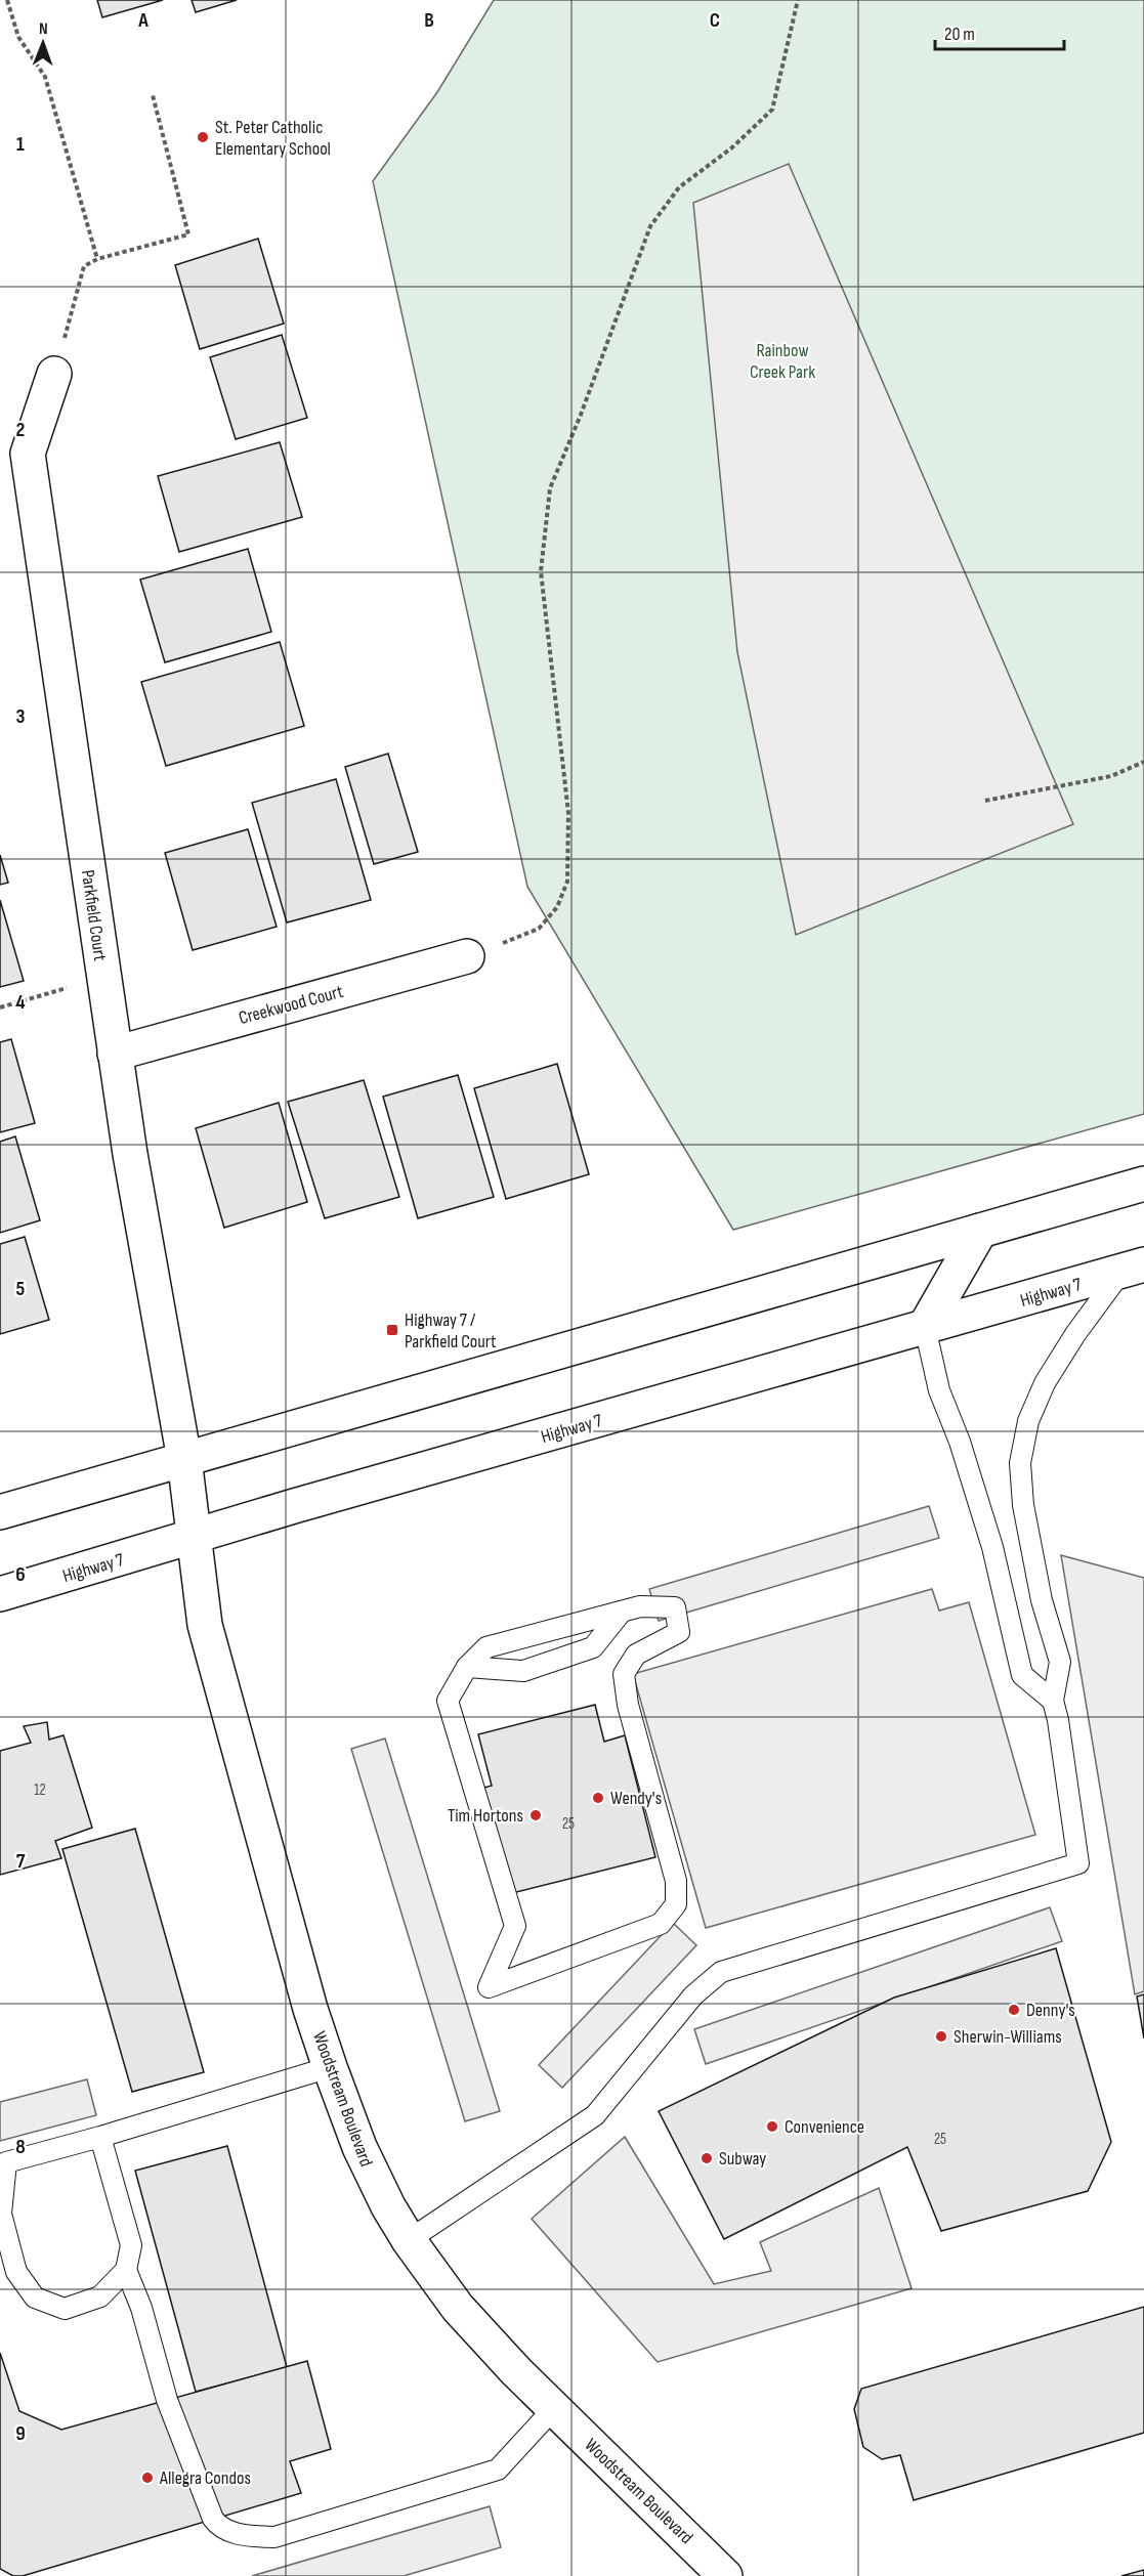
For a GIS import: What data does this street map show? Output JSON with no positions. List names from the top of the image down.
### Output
{
  "streets": {
    "street": [
      "Parkfield Court",
      "Creekwood Court",
      "Highway 7",
      "Woodstream Boulevard"
    ]
  },
  "crossings": [
    ["Parkfield Court", "Creekwood Court"],
    ["Parkfield Court", "Woodstream Boulevard"],
    ["Highway 7", "Woodstream Boulevard"]
  ],
  "parks": ["Rainbow Creek Park"],
  "places": {
    "other": [
      "St. Peter Catholic Elementary School",
      "Wendy's",
      "Tim Hortons",
      "Denny's",
      "Sherwin-Williams",
      "Convenience",
      "Subway",
      "Allegra Condos"
    ],
    "transit": ["Highway 7 / Parkfield Court"]
  },
  "house_numbers": ["12", "25", "25"],
  "scale_bar": "20 m",
  "north": "top",
  "grid": {
    "columns": ["A", "B", "C"],
    "rows": [
      "1",
      "2",
      "3",
      "4",
      "5",
      "6",
      "7",
      "8",
      "9"
    ]
  }
}
